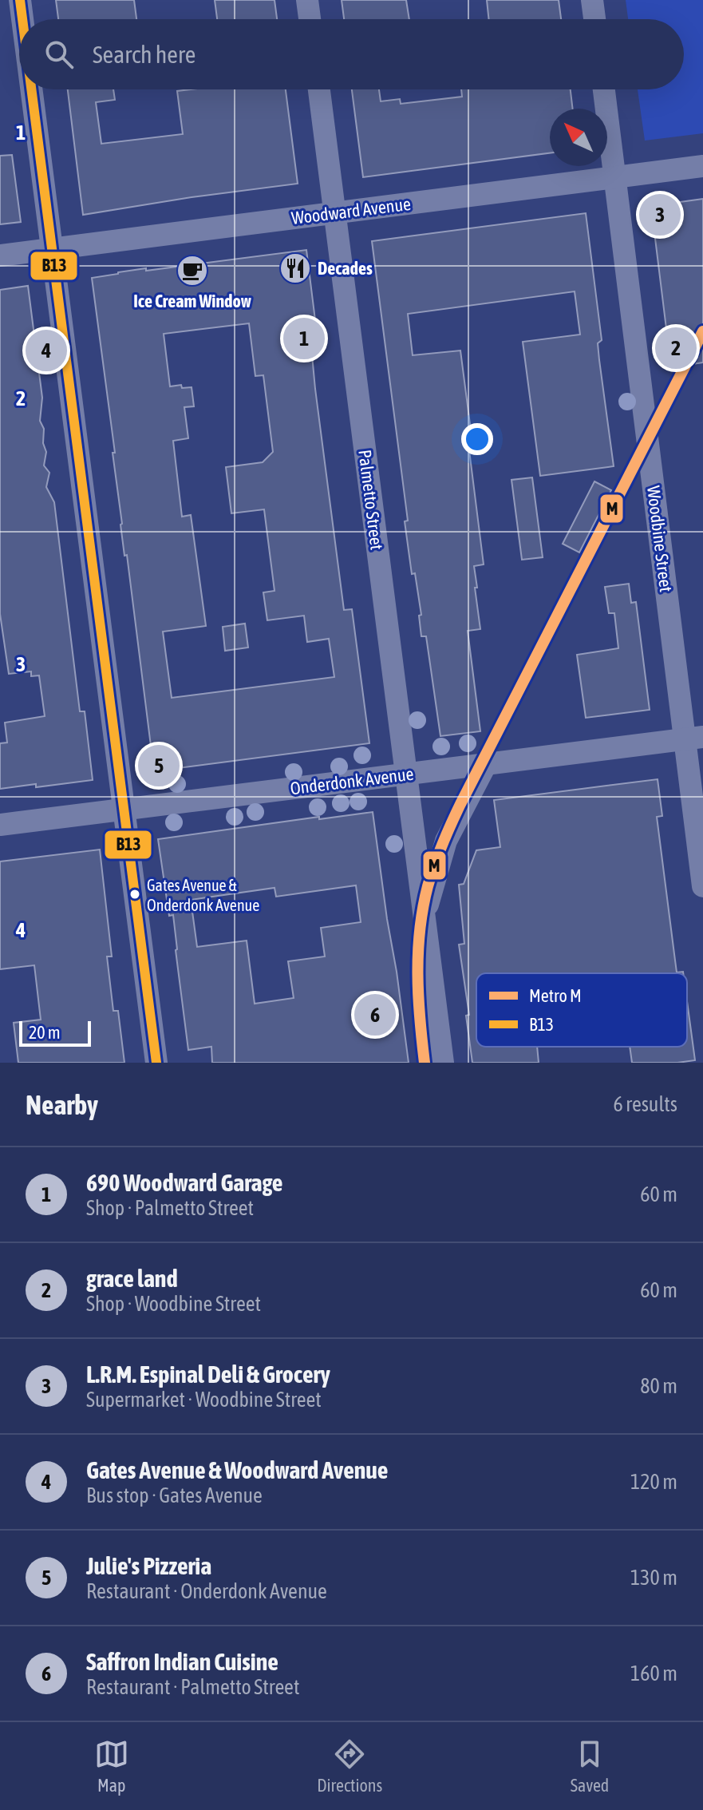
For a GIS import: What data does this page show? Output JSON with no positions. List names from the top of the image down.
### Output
{
  "streets": {
    "street": [
      "Woodward Avenue",
      "Palmetto Street",
      "Woodbine Street",
      "Onderdonk Avenue"
    ]
  },
  "crossings": [
    ["Woodward Avenue", "Palmetto Street"],
    ["Woodward Avenue", "Woodbine Street"],
    ["Palmetto Street", "Onderdonk Avenue"],
    ["Woodbine Street", "Onderdonk Avenue"]
  ],
  "places": {
    "restaurant": ["Decades"],
    "cafe": ["Ice Cream Window"],
    "other": ["Gates Avenue & Onderdonk Avenue"]
  },
  "lines": ["transit line B13", "metro line M"],
  "legend": ["Metro M", "B13"],
  "scale_bar": "20 m",
  "north": "top left",
  "page": {
    "search": "Search here",
    "pins": [
      "3",
      "1",
      "2",
      "4",
      "5",
      "6"
    ],
    "scale": "20 m",
    "heading": ["Nearby", "6 results"],
    "list": [
      {
        "mark": "1",
        "name": "690 Woodward Garage",
        "note": "Shop · Palmetto Street",
        "value": "60 m"
      },
      {
        "mark": "2",
        "name": "grace land",
        "note": "Shop · Woodbine Street",
        "value": "60 m"
      },
      {
        "mark": "3",
        "name": "L.R.M. Espinal Deli & Grocery",
        "note": "Supermarket · Woodbine Street",
        "value": "80 m"
      },
      {
        "mark": "4",
        "name": "Gates Avenue & Woodward Avenue",
        "note": "Bus stop · Gates Avenue",
        "value": "120 m"
      },
      {
        "mark": "5",
        "name": "Julie's Pizzeria",
        "note": "Restaurant · Onderdonk Avenue",
        "value": "130 m"
      },
      {
        "mark": "6",
        "name": "Saffron Indian Cuisine",
        "note": "Restaurant · Palmetto Street",
        "value": "160 m"
      }
    ],
    "nav": ["Map", "Directions", "Saved"]
  },
  "grid": {
    "rows": [
      "1",
      "2",
      "3",
      "4"
    ]
  }
}
